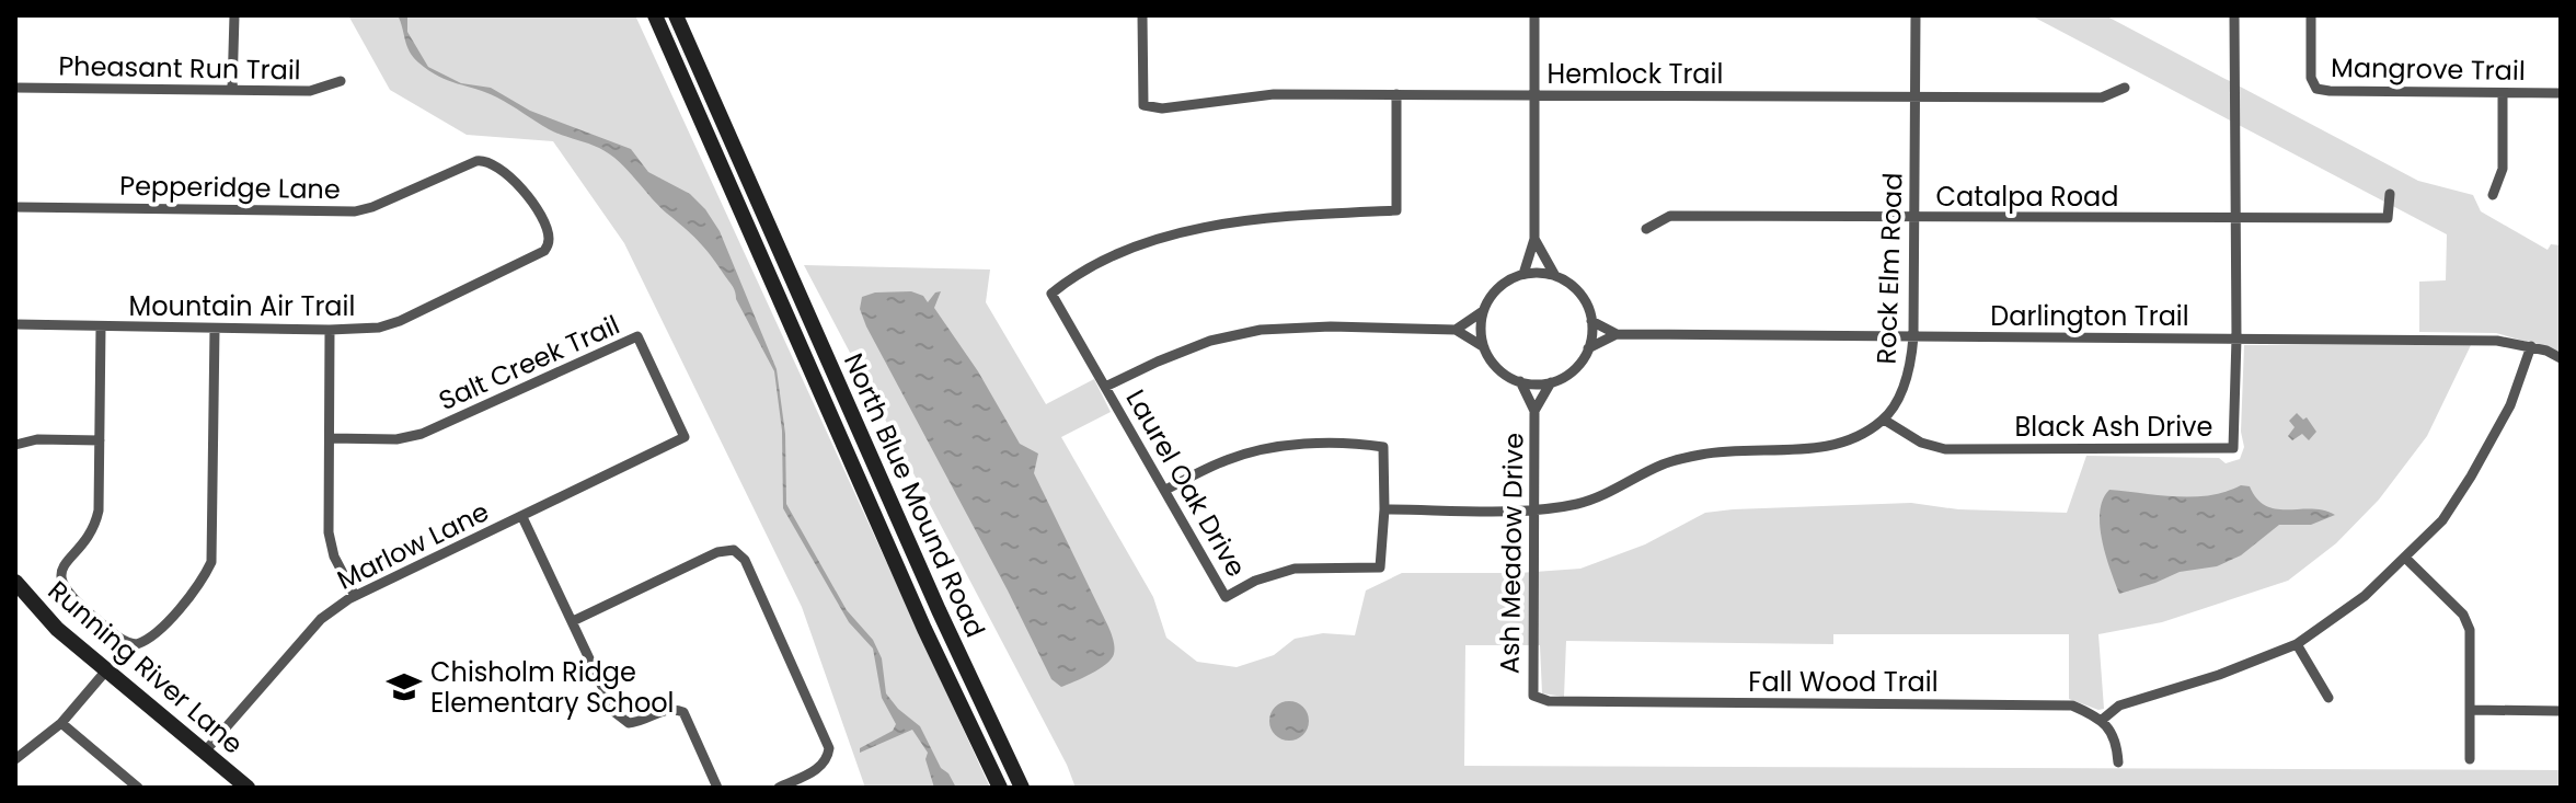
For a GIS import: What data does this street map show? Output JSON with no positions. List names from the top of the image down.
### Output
{
  "streets": {
    "main road": ["North Blue Mound Road", "Running River Lane"],
    "street": [
      "Pheasant Run Trail",
      "Mangrove Trail",
      "Hemlock Trail",
      "Pepperidge Lane",
      "Catalpa Road",
      "Rock Elm Road",
      "Mountain Air Trail",
      "Darlington Trail",
      "Salt Creek Trail",
      "Black Ash Drive",
      "Laurel Oak Drive",
      "Marlow Lane",
      "Ash Meadow Drive",
      "Fall Wood Trail"
    ]
  },
  "crossings": [
    ["Hemlock Trail", "Rock Elm Road"],
    ["Hemlock Trail", "Laurel Oak Drive"],
    ["Pepperidge Lane", "Mountain Air Trail"],
    ["Catalpa Road", "Rock Elm Road"],
    ["Catalpa Road", "Black Ash Drive"],
    ["Rock Elm Road", "Darlington Trail"],
    ["Rock Elm Road", "Black Ash Drive"],
    ["Darlington Trail", "Black Ash Drive"],
    ["Darlington Trail", "Ash Meadow Drive"],
    ["Salt Creek Trail", "Marlow Lane"],
    ["Marlow Lane", "Running River Lane"],
    ["Ash Meadow Drive", "Fall Wood Trail"]
  ],
  "places": {
    "school or university": ["Chisholm Ridge Elementary School"]
  }
}
